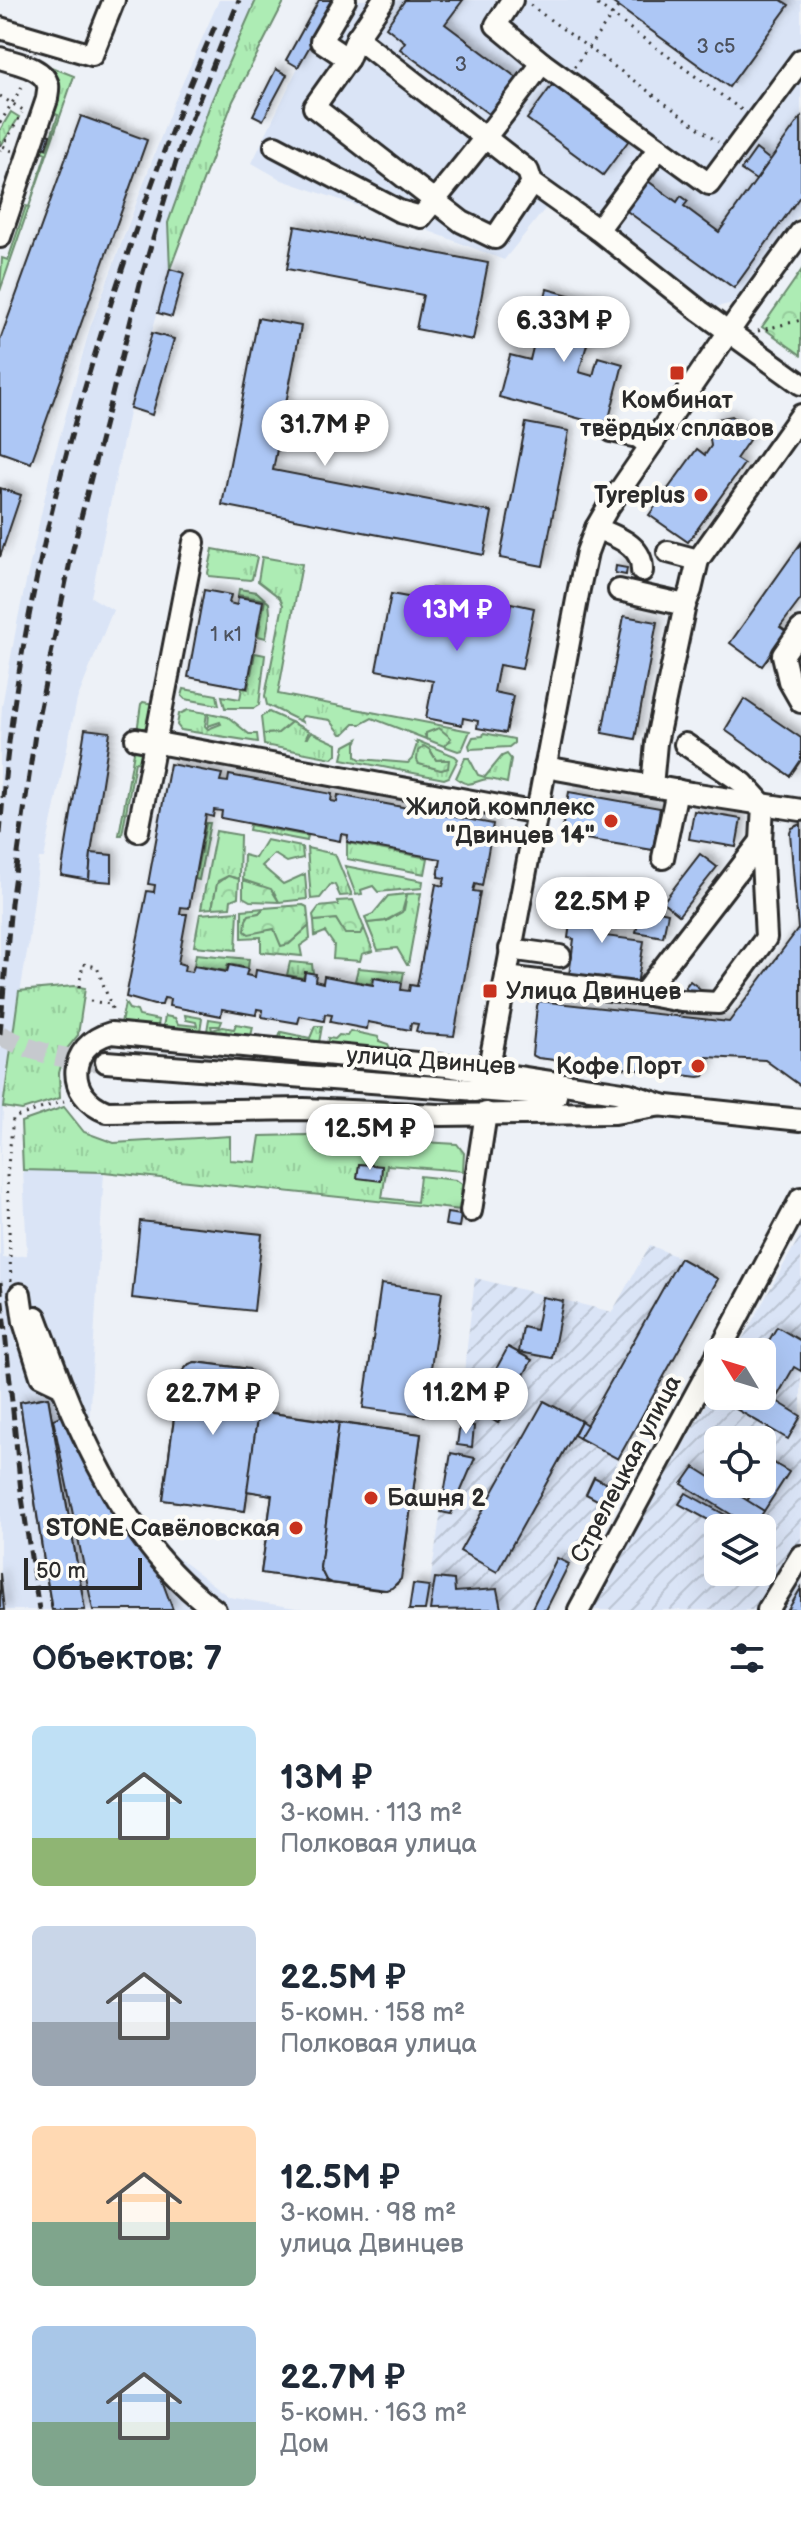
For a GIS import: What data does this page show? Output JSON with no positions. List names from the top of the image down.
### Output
{
  "streets": {
    "street": ["улица Двинцев", "Стрелецкая улица"]
  },
  "places": {
    "transit": ["Комбинат твёрдых сплавов", "Улица Двинцев"],
    "other": [
      "Tyreplus",
      "Жилой комплекс \"Двинцев 14\"",
      "Кофе Порт",
      "Башня 2",
      "STONE Савёловская"
    ]
  },
  "house_numbers": ["3 с5", "3", "1 к1"],
  "scale_bar": "50 m",
  "north": "top left",
  "page": {
    "price": [
      "6.33M ₽",
      "31.7M ₽",
      "13M ₽",
      "22.5M ₽",
      "12.5M ₽",
      "11.2M ₽",
      "22.7M ₽"
    ],
    "scale": "50 m",
    "heading": "Объектов: 7",
    "list": [
      {
        "name": "13M ₽",
        "note": "3-комн. · 113 m² · Полковая улица"
      },
      {
        "name": "22.5M ₽",
        "note": "5-комн. · 158 m² · Полковая улица"
      },
      {
        "name": "12.5M ₽",
        "note": "3-комн. · 98 m² · улица Двинцев"
      },
      {
        "name": "22.7M ₽",
        "note": "5-комн. · 163 m² · Дом"
      }
    ]
  }
}
